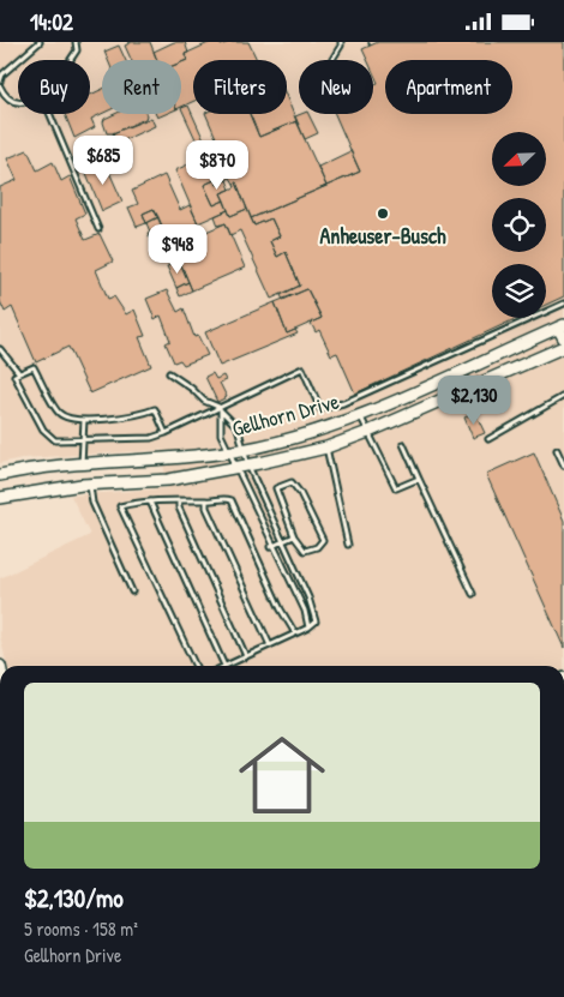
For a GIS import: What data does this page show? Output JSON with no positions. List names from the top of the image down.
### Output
{
  "streets": {
    "main road": ["Gellhorn Drive"]
  },
  "places": ["Anheuser-Busch"],
  "north": "bottom left",
  "page": {
    "status": "14:02",
    "chip": [
      "Buy",
      "Rent",
      "Filters",
      "New",
      "Apartment"
    ],
    "price": [
      "$685",
      "$870",
      "$948",
      "$2,130"
    ],
    "list": [
      {
        "name": "$2,130/mo",
        "note": "5 rooms · 158 m² · Gellhorn Drive"
      }
    ]
  }
}
